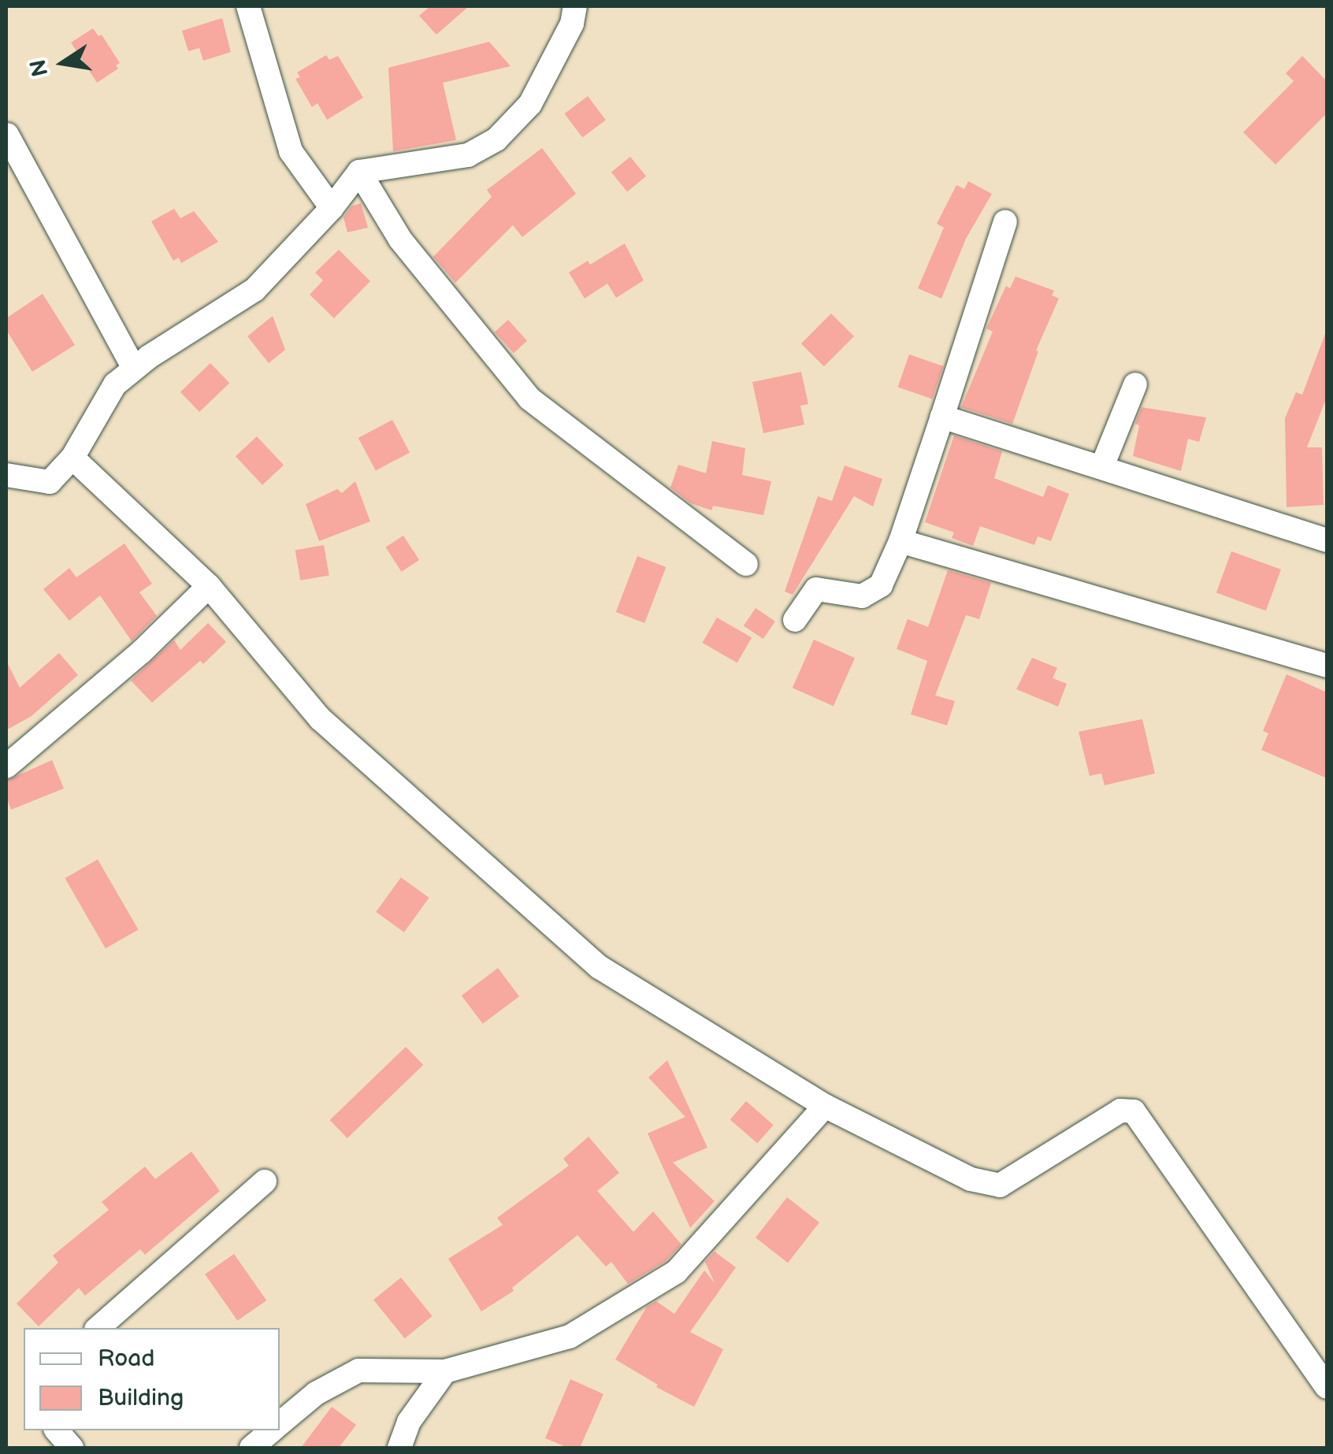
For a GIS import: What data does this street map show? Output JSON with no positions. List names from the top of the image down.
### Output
{
  "legend": ["Road", "Building"],
  "north": "left"
}
